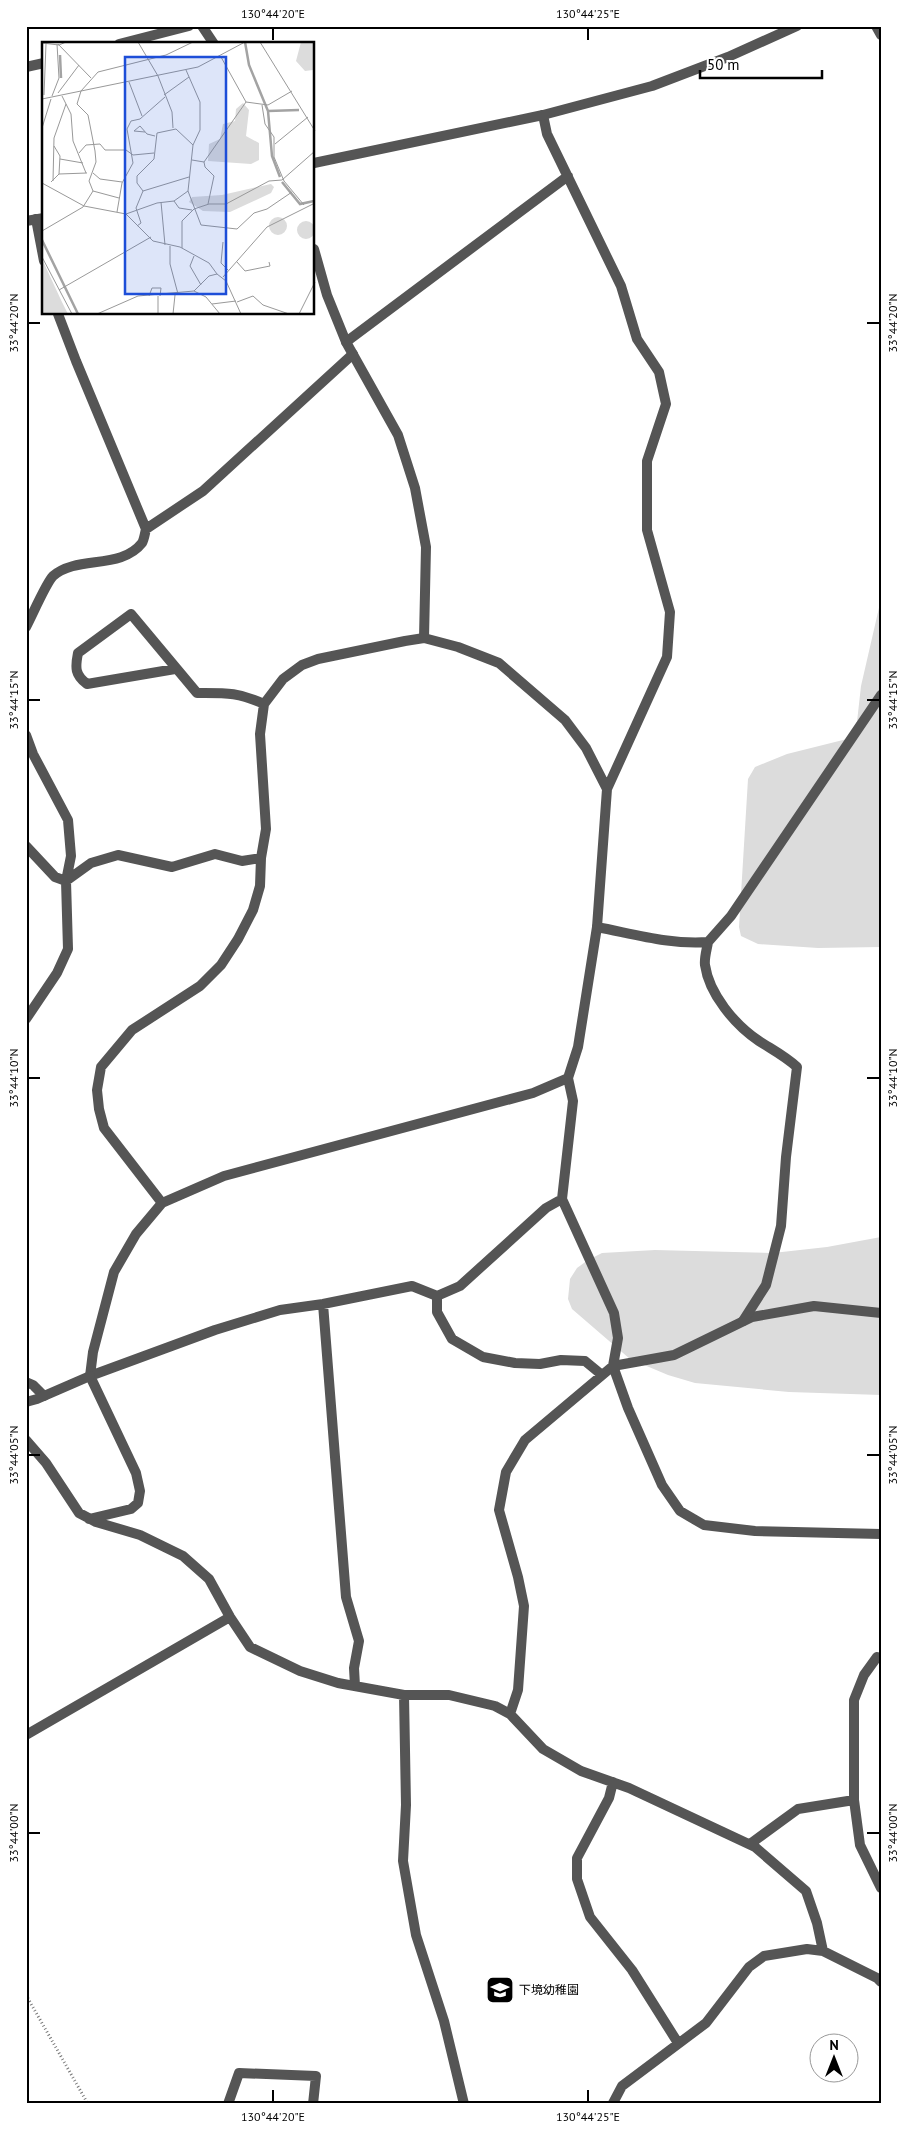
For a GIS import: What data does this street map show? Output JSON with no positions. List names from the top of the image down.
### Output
{
  "places": {
    "school or university": ["下境幼稚園"]
  },
  "scale_bar": "50 m",
  "north": "top",
  "coordinates": [
    "130°44'20\"E",
    "130°44'25\"E",
    "33°44'20\"N",
    "33°44'15\"N",
    "33°44'10\"N",
    "33°44'05\"N",
    "33°44'00\"N"
  ]
}
